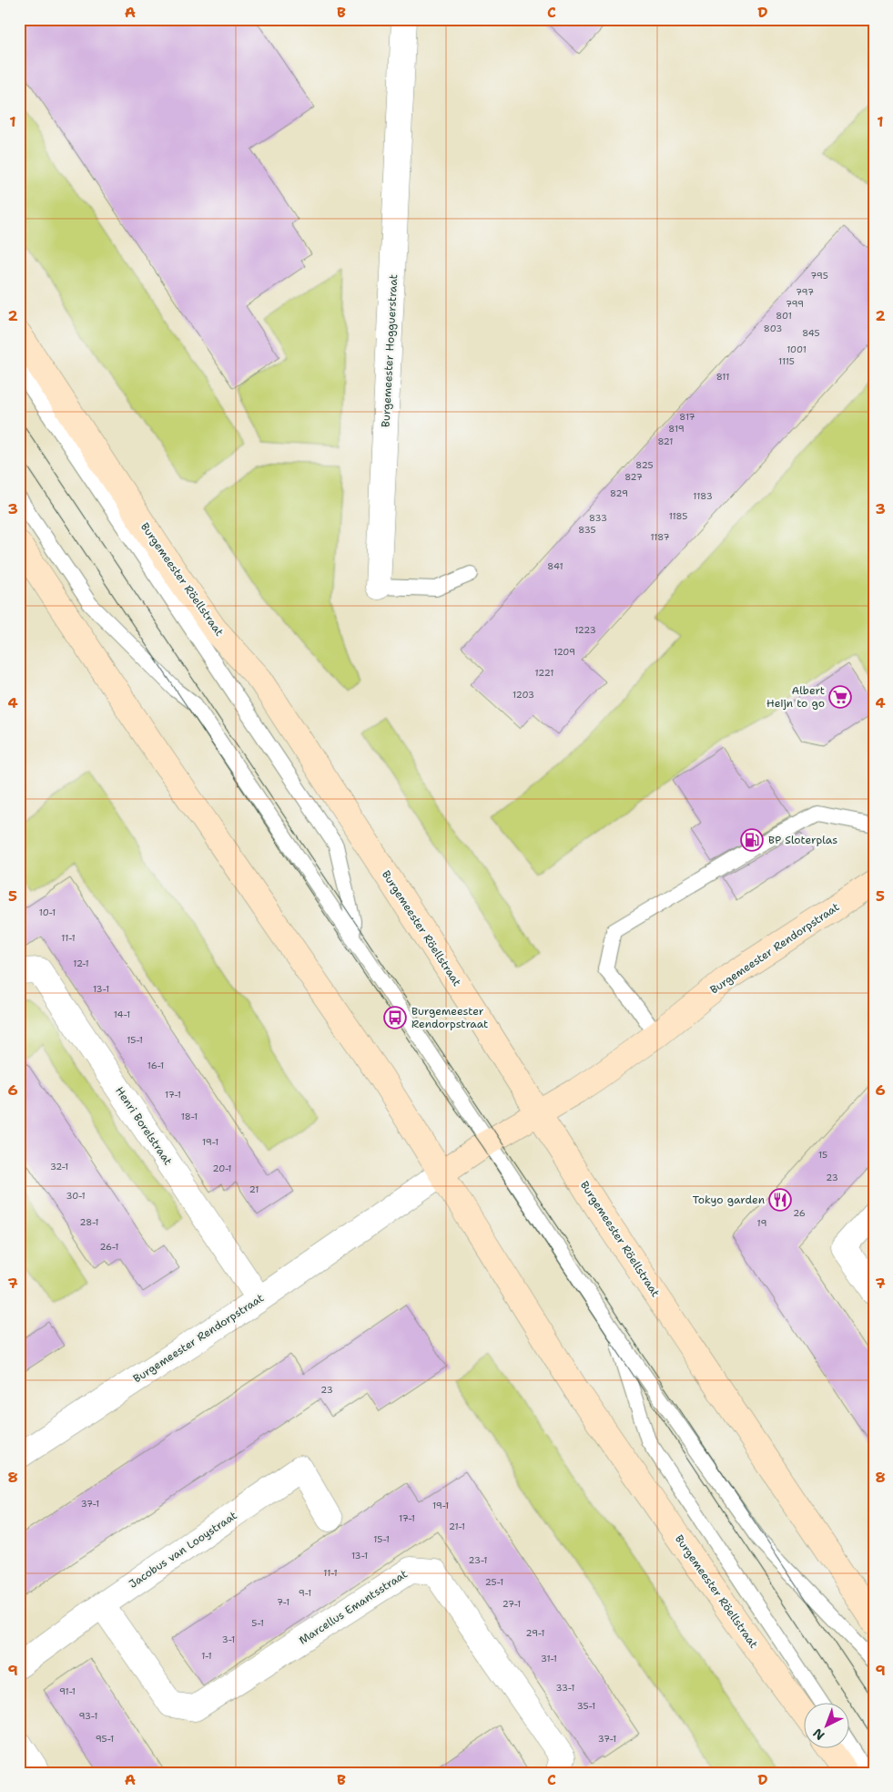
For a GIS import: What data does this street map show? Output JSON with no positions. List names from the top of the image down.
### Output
{
  "streets": {
    "main road": ["Burgemeester Röellstraat", "Burgemeester Rendorpstraat"],
    "street": [
      "Burgemeester Hogguerstraat",
      "Henri Borelstraat",
      "Jacobus van Looystraat",
      "Marcellus Emantsstraat"
    ]
  },
  "crossings": [
    ["Burgemeester Röellstraat", "Burgemeester Rendorpstraat"],
    ["Burgemeester Rendorpstraat", "Henri Borelstraat"],
    ["Jacobus van Looystraat", "Marcellus Emantsstraat"]
  ],
  "places": {
    "supermarket": ["Albert Heijn to go"],
    "fuel station": ["BP Sloterplas"],
    "bus stop": ["Burgemeester Rendorpstraat"],
    "restaurant": ["Tokyo garden"]
  },
  "house_numbers": [
    "795",
    "797",
    "799",
    "801",
    "803",
    "845",
    "1001",
    "1115",
    "811",
    "817",
    "819",
    "821",
    "825",
    "827",
    "829",
    "1183",
    "1185",
    "833",
    "835",
    "1187",
    "841",
    "1223",
    "1209",
    "1221",
    "1203",
    "10-1",
    "11-1",
    "12-1",
    "13-1",
    "14-1",
    "15-1",
    "16-1",
    "17-1",
    "18-1",
    "19-1",
    "15",
    "32-1",
    "20-1",
    "23",
    "21",
    "30-1",
    "26",
    "28-1",
    "19",
    "26-1",
    "23",
    "37-1",
    "19-1",
    "17-1",
    "21-1",
    "15-1",
    "13-1",
    "23-1",
    "11-1",
    "25-1",
    "9-1",
    "7-1",
    "27-1",
    "5-1",
    "29-1",
    "3-1",
    "1-1",
    "31-1",
    "33-1",
    "91-1",
    "35-1",
    "93-1",
    "95-1",
    "37-1"
  ],
  "north": "bottom left",
  "grid": {
    "columns": [
      "A",
      "B",
      "C",
      "D"
    ],
    "rows": [
      "1",
      "2",
      "3",
      "4",
      "5",
      "6",
      "7",
      "8",
      "9"
    ]
  }
}
